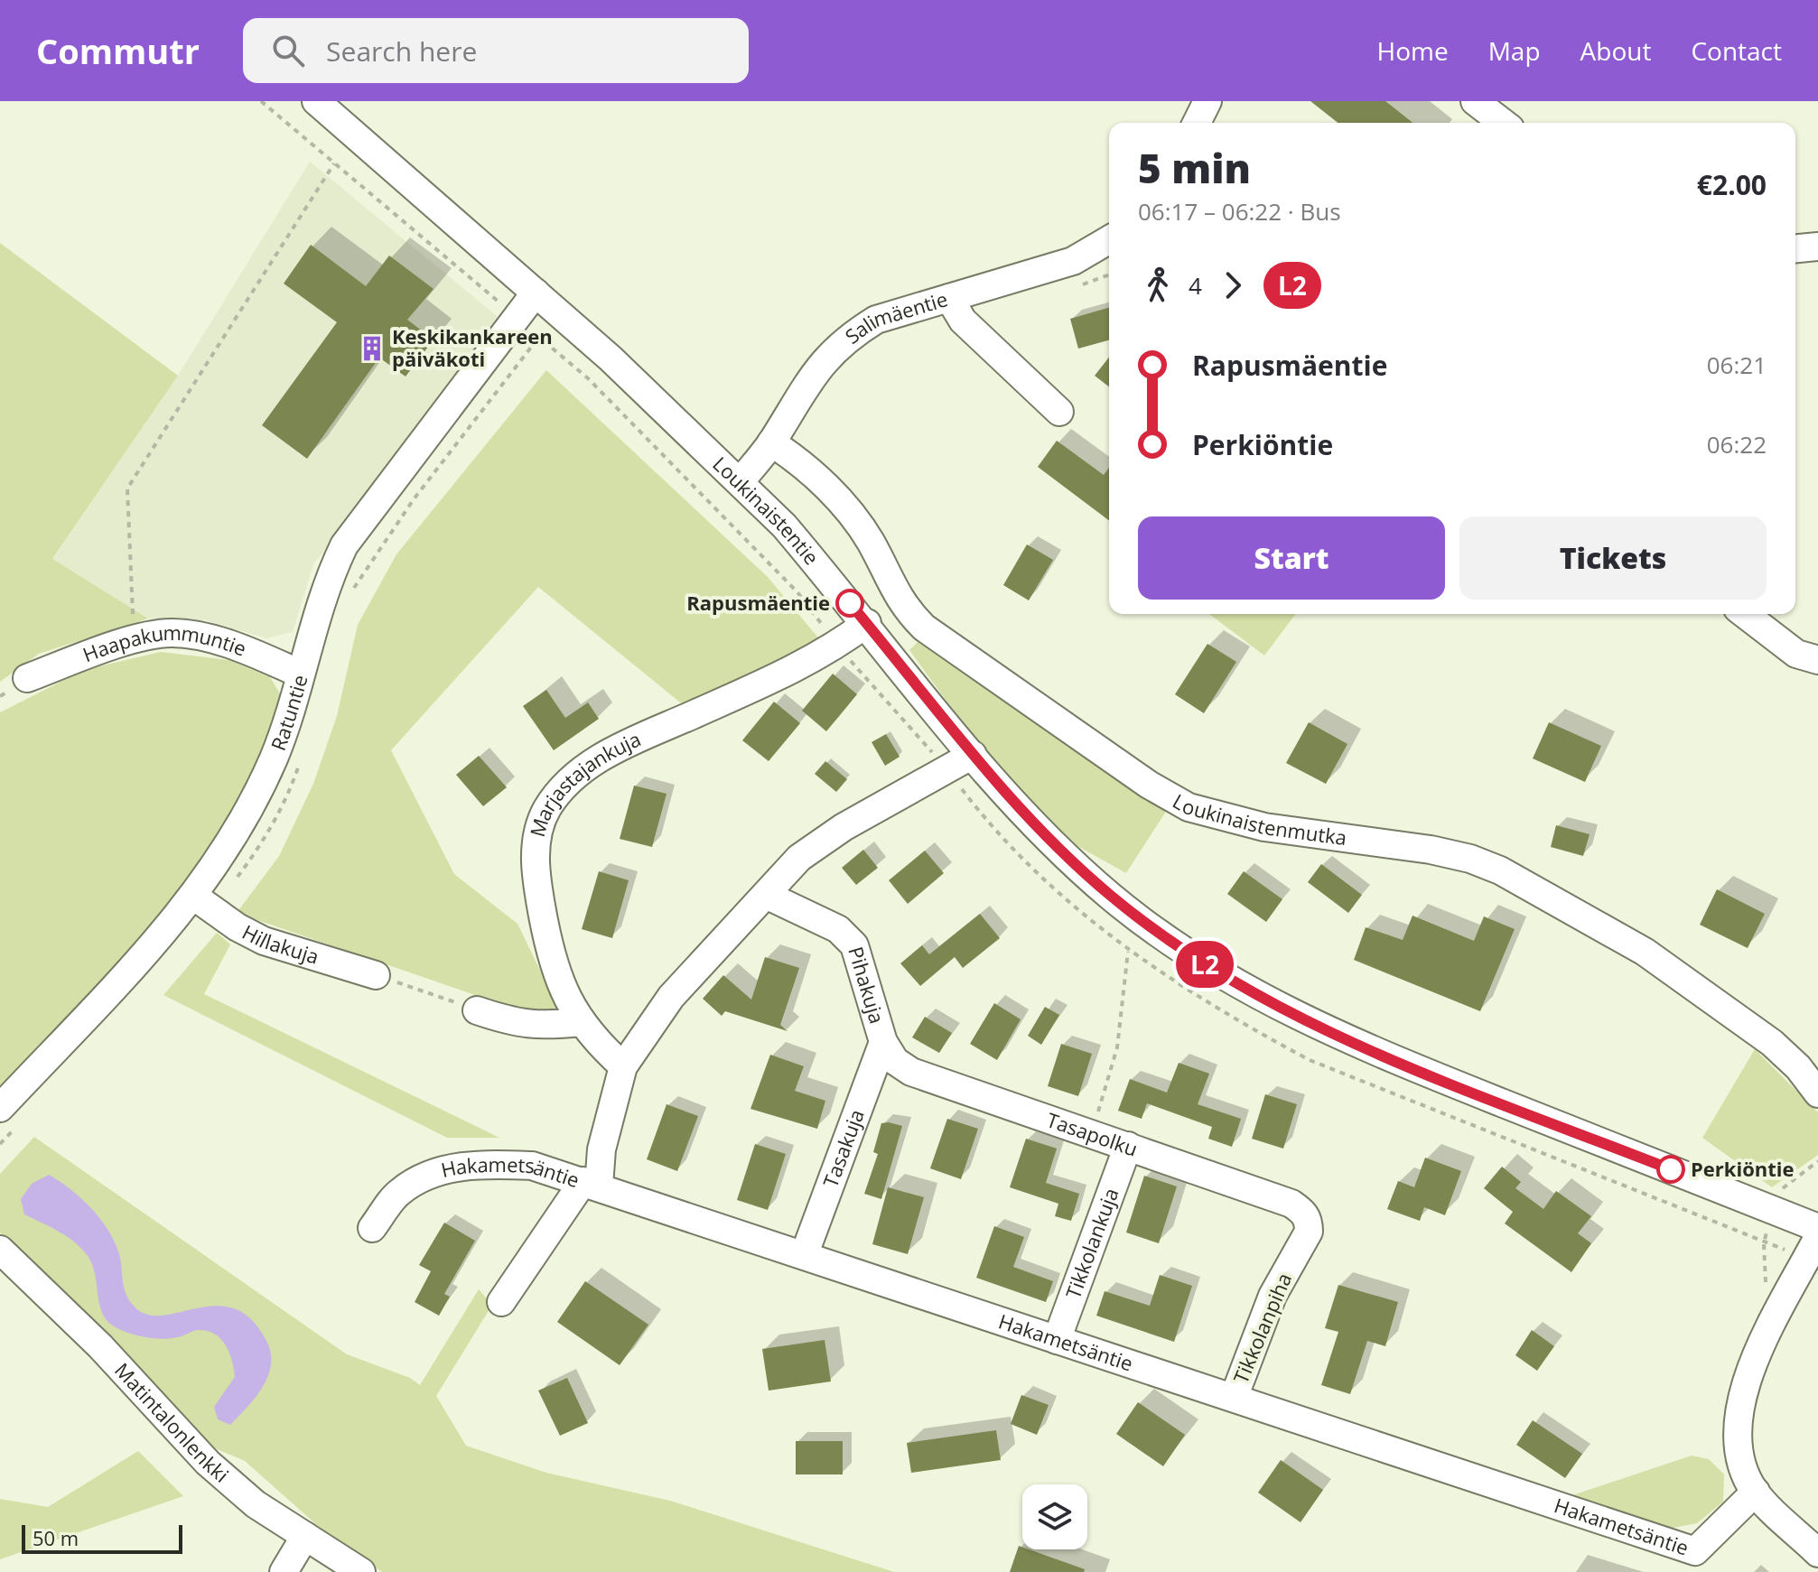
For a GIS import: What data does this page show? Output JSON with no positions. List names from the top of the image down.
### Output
{
  "streets": {
    "street": [
      "Salimäentie",
      "Loukinaistentie",
      "Haapakummuntie",
      "Ratuntie",
      "Marjastajankuja",
      "Loukinaistenmutka",
      "Hillakuja",
      "Pihakuja",
      "Tasapolku",
      "Tasakuja",
      "Hakametsäntie",
      "Tikkolankuja",
      "Tikkolanpiha",
      "Matintalonlenkki"
    ]
  },
  "crossings": [
    ["Salimäentie", "Loukinaistentie"],
    ["Salimäentie", "Loukinaistenmutka"],
    ["Loukinaistentie", "Ratuntie"],
    ["Loukinaistentie", "Marjastajankuja"],
    ["Haapakummuntie", "Ratuntie"],
    ["Ratuntie", "Hillakuja"],
    ["Pihakuja", "Tasapolku"],
    ["Pihakuja", "Tasakuja"],
    ["Tasapolku", "Tasakuja"],
    ["Tasapolku", "Tikkolankuja"],
    ["Tasapolku", "Tikkolanpiha"],
    ["Tasakuja", "Hakametsäntie"],
    ["Hakametsäntie", "Tikkolankuja"],
    ["Hakametsäntie", "Tikkolanpiha"]
  ],
  "places": {
    "building": ["Keskikankareen päiväkoti"],
    "other": ["Rapusmäentie", "Perkiöntie"]
  },
  "lines": ["bus line L2"],
  "scale_bar": "50 m",
  "page": {
    "header": "Commutr",
    "search": "Search here",
    "nav": [
      "Home",
      "Map",
      "About",
      "Contact"
    ],
    "on_map": "L2",
    "heading": ["5 min", "06:17 – 06:22 · Bus", "€2.00"],
    "legs": ["4", "L2"],
    "list": [
      {
        "name": "Rapusmäentie",
        "value": "06:21"
      },
      {
        "name": "Perkiöntie",
        "value": "06:22"
      }
    ],
    "buttons": ["Start", "Tickets"],
    "scale": "50 m"
  }
}
